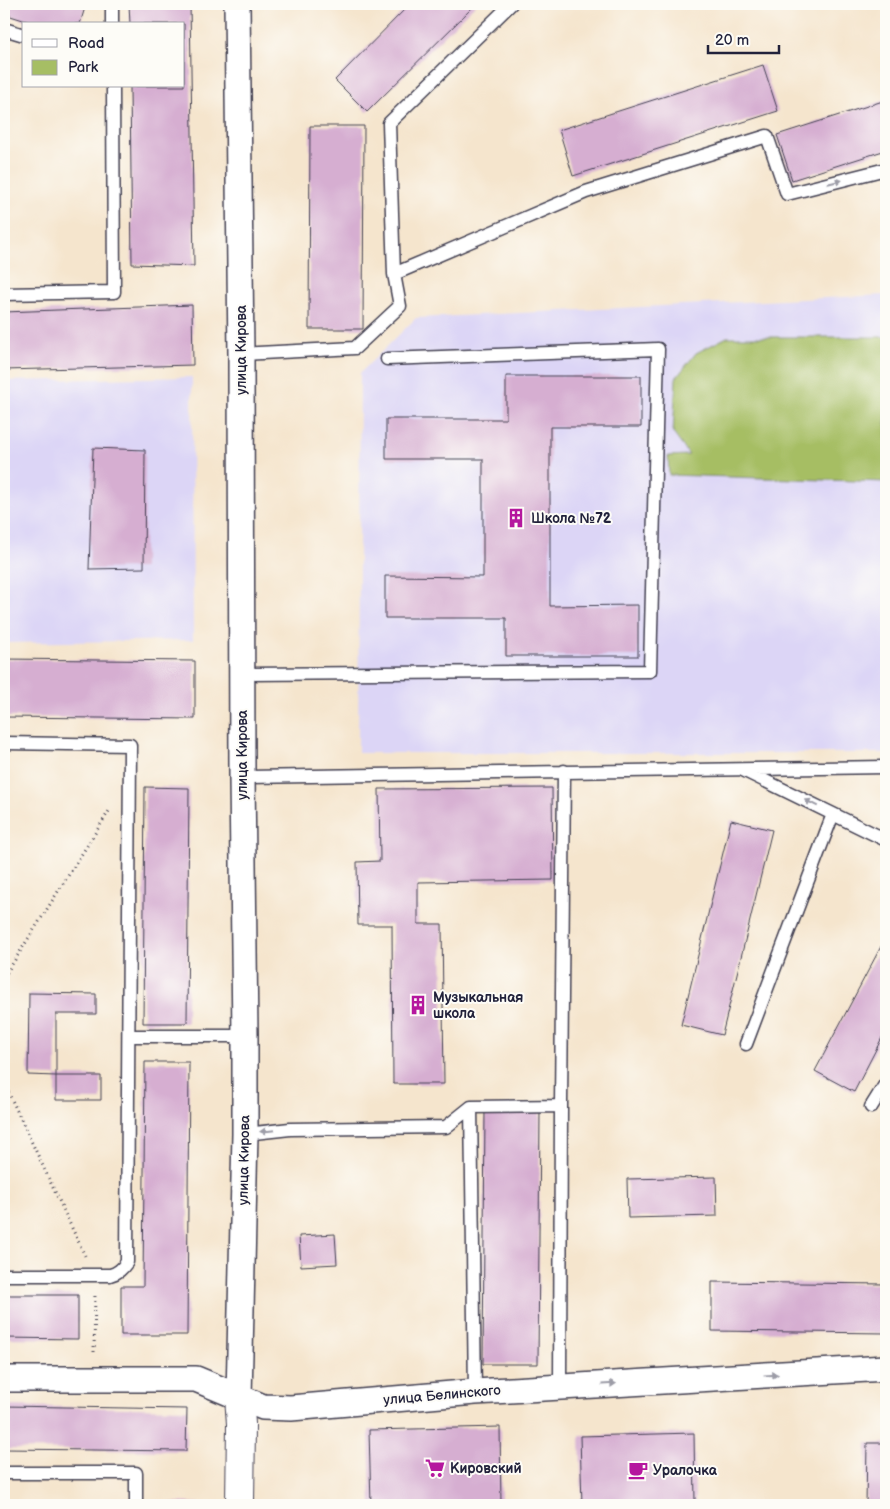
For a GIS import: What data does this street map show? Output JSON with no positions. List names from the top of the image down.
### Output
{
  "streets": {
    "street": ["улица Кирова", "улица Белинского"]
  },
  "crossings": [
    ["улица Кирова", "улица Белинского"]
  ],
  "one_way": ["улица Белинского"],
  "places": {
    "building": ["Школа №72", "Музыкальная школа"],
    "supermarket": ["Кировский"],
    "cafe": ["Уралочка"]
  },
  "legend": ["Road", "Park"],
  "scale_bar": "20 m"
}
